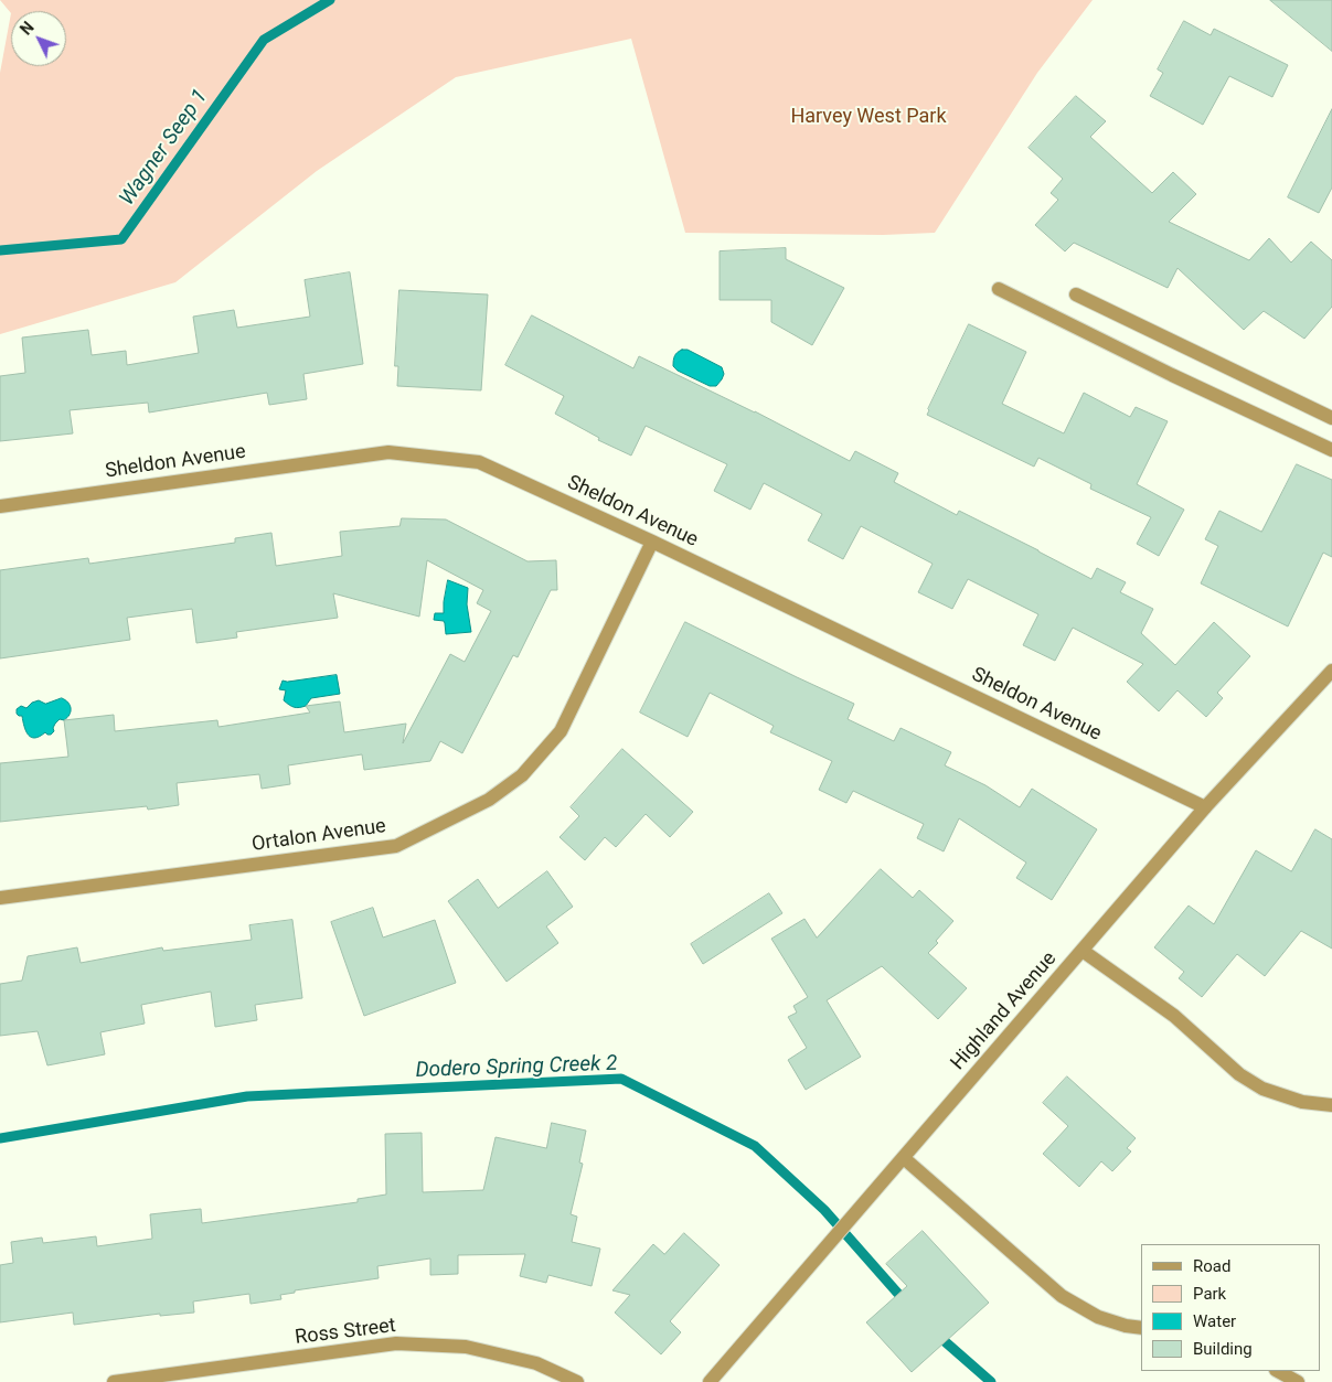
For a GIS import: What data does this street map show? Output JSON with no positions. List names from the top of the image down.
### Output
{
  "streets": {
    "street": [
      "Sheldon Avenue",
      "Ortalon Avenue",
      "Highland Avenue",
      "Ross Street"
    ]
  },
  "crossings": [
    ["Sheldon Avenue", "Ortalon Avenue"],
    ["Sheldon Avenue", "Highland Avenue"]
  ],
  "water": ["Wagner Seep 1", "Dodero Spring Creek 2"],
  "parks": ["Harvey West Park"],
  "legend": [
    "Road",
    "Park",
    "Water",
    "Building"
  ],
  "north": "top left"
}
